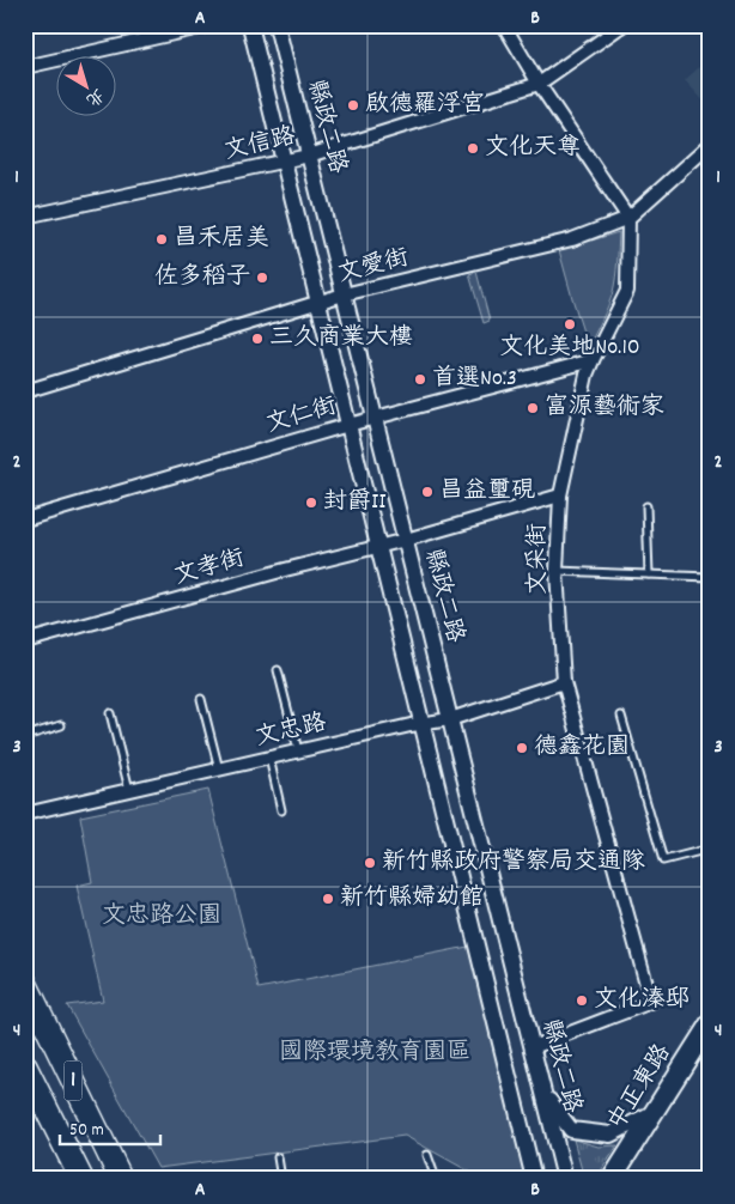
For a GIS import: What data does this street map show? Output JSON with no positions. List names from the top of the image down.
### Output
{
  "streets": {
    "highway": ["1"],
    "main road": ["中正東路"],
    "street": [
      "縣政二路",
      "文信路",
      "文愛街",
      "文仁街",
      "文采街",
      "文孝街",
      "文忠路"
    ]
  },
  "crossings": [
    ["縣政二路", "文信路"],
    ["縣政二路", "文愛街"],
    ["縣政二路", "文仁街"],
    ["縣政二路", "文采街"],
    ["縣政二路", "文孝街"],
    ["縣政二路", "文忠路"],
    ["文愛街", "文采街"],
    ["文仁街", "文采街"],
    ["文采街", "文孝街"],
    ["文采街", "文忠路"]
  ],
  "parks": ["文忠路公園", "國際環境教育園區"],
  "places": [
    "啟德羅浮宮",
    "文化天尊",
    "昌禾居美",
    "佐多稻子",
    "文化美地No.10",
    "三久商業大樓",
    "首選No.3",
    "富源藝術家",
    "昌益璽硯",
    "封爵II",
    "德鑫花園",
    "新竹縣政府警察局交通隊",
    "新竹縣婦幼館",
    "文化溱邸"
  ],
  "scale_bar": "50 m",
  "north": "bottom right",
  "grid": {
    "columns": ["A", "B"],
    "rows": [
      "1",
      "2",
      "3",
      "4"
    ]
  }
}
